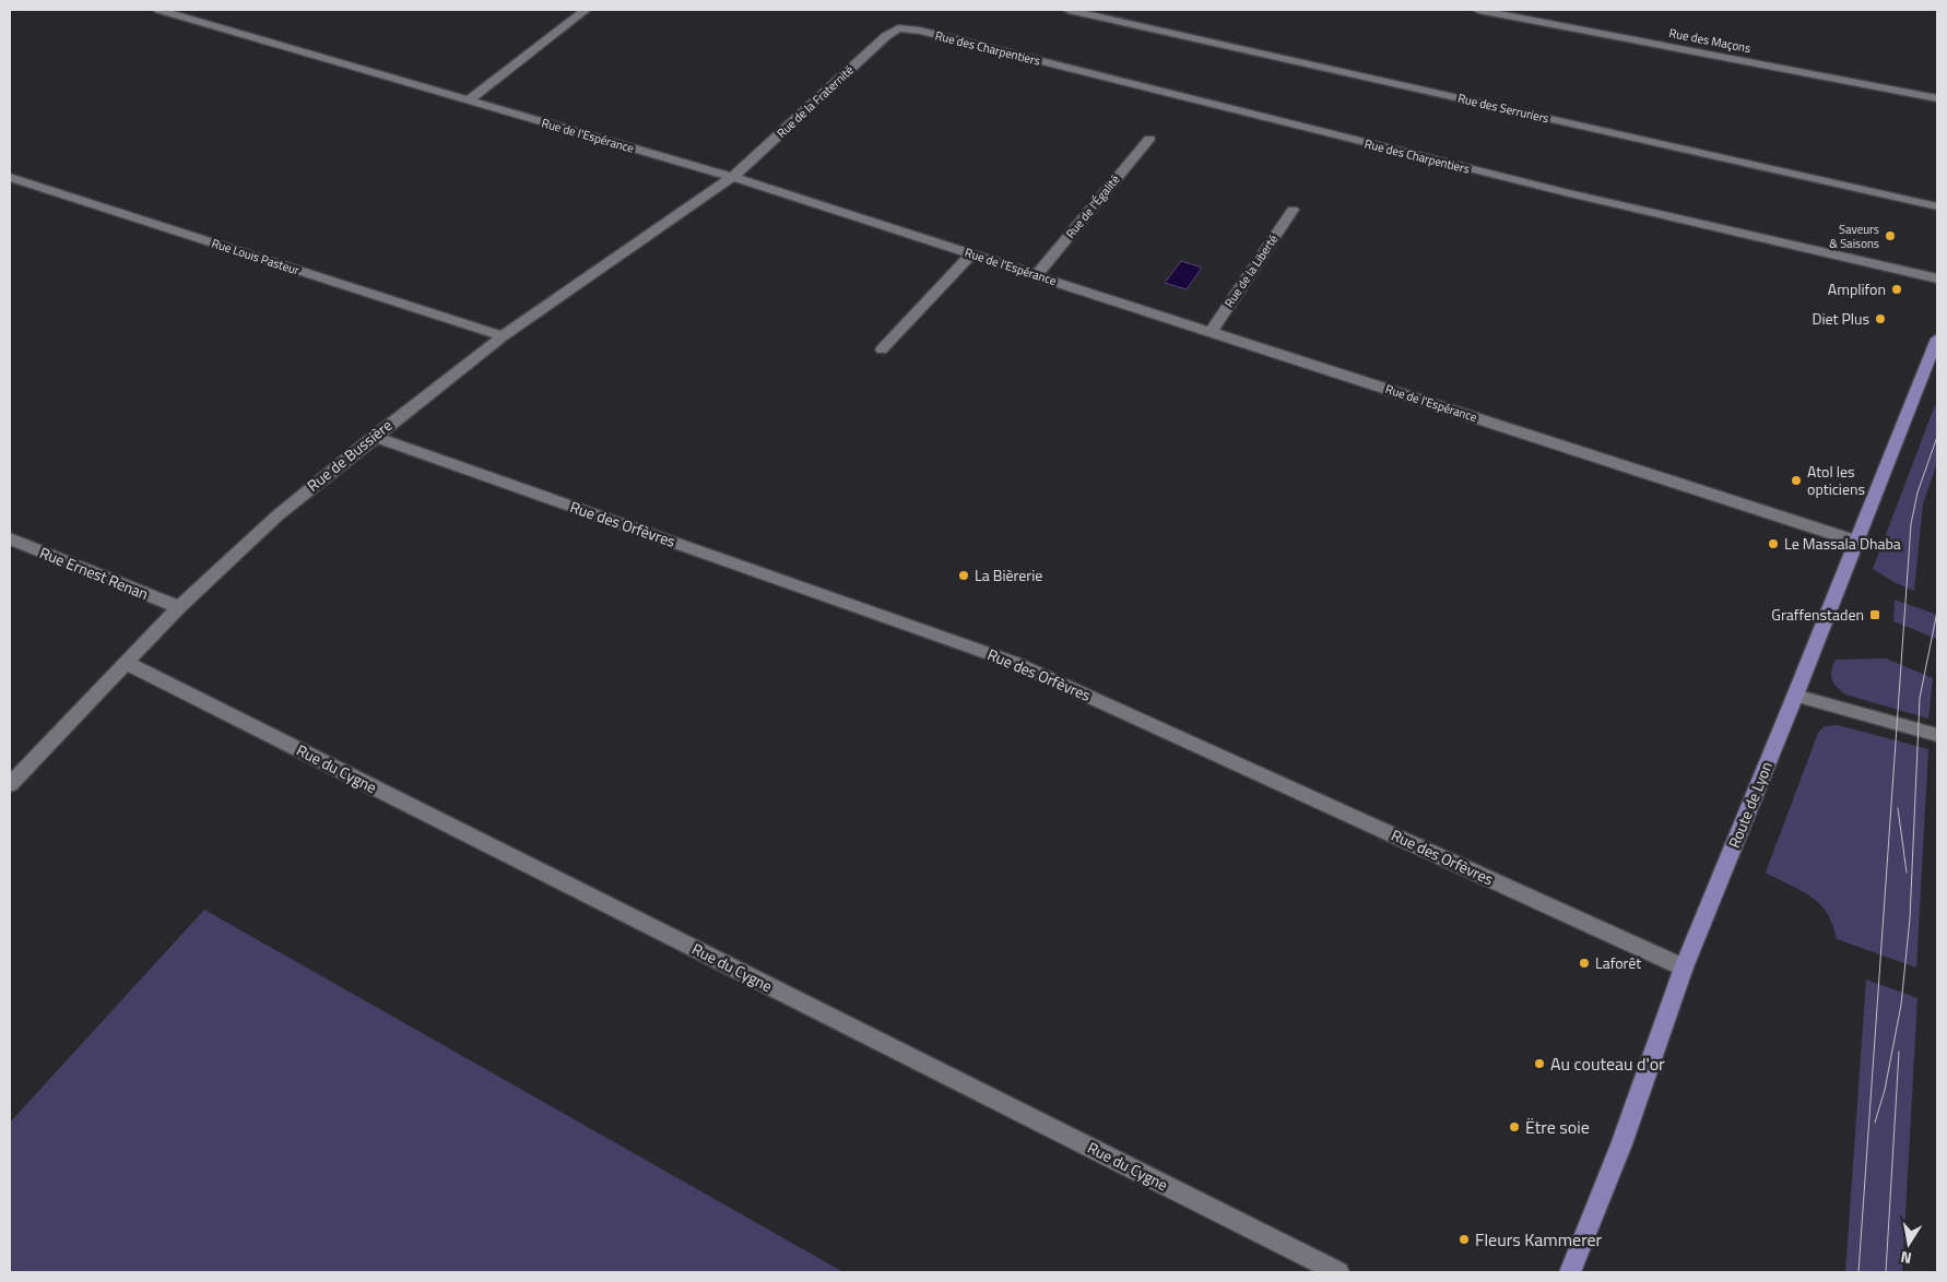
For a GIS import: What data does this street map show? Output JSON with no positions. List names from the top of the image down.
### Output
{
  "streets": {
    "main road": ["Route de Lyon"],
    "street": [
      "Rue des Maçons",
      "Rue des Charpentiers",
      "Rue de la Fraternité",
      "Rue des Serruriers",
      "Rue de l'Espérance",
      "Rue de l'Égalité",
      "Rue Louis Pasteur",
      "Rue de la Liberté",
      "Rue de Bussière",
      "Rue des Orfèvres",
      "Rue Ernest Renan",
      "Rue du Cygne"
    ]
  },
  "crossings": [
    ["Rue des Charpentiers", "Rue de la Fraternité"],
    ["Rue de la Fraternité", "Rue de l'Espérance"],
    ["Rue de la Fraternité", "Rue de Bussière"],
    ["Rue de l'Espérance", "Rue de l'Égalité"],
    ["Rue de l'Espérance", "Rue de la Liberté"],
    ["Rue de l'Espérance", "Rue de Bussière"],
    ["Rue de l'Espérance", "Route de Lyon"],
    ["Rue Louis Pasteur", "Rue de Bussière"],
    ["Rue de Bussière", "Rue des Orfèvres"],
    ["Rue de Bussière", "Rue Ernest Renan"],
    ["Rue de Bussière", "Rue du Cygne"],
    ["Rue des Orfèvres", "Route de Lyon"]
  ],
  "places": {
    "other": [
      "Saveurs & Saisons",
      "Amplifon",
      "Diet Plus",
      "Atol les opticiens",
      "Le Massala Dhaba",
      "La Bièrerie",
      "Laforêt",
      "Au couteau d'or",
      "Ëtre soie",
      "Fleurs Kammerer"
    ],
    "transit": ["Graffenstaden"]
  },
  "north": "bottom"
}
